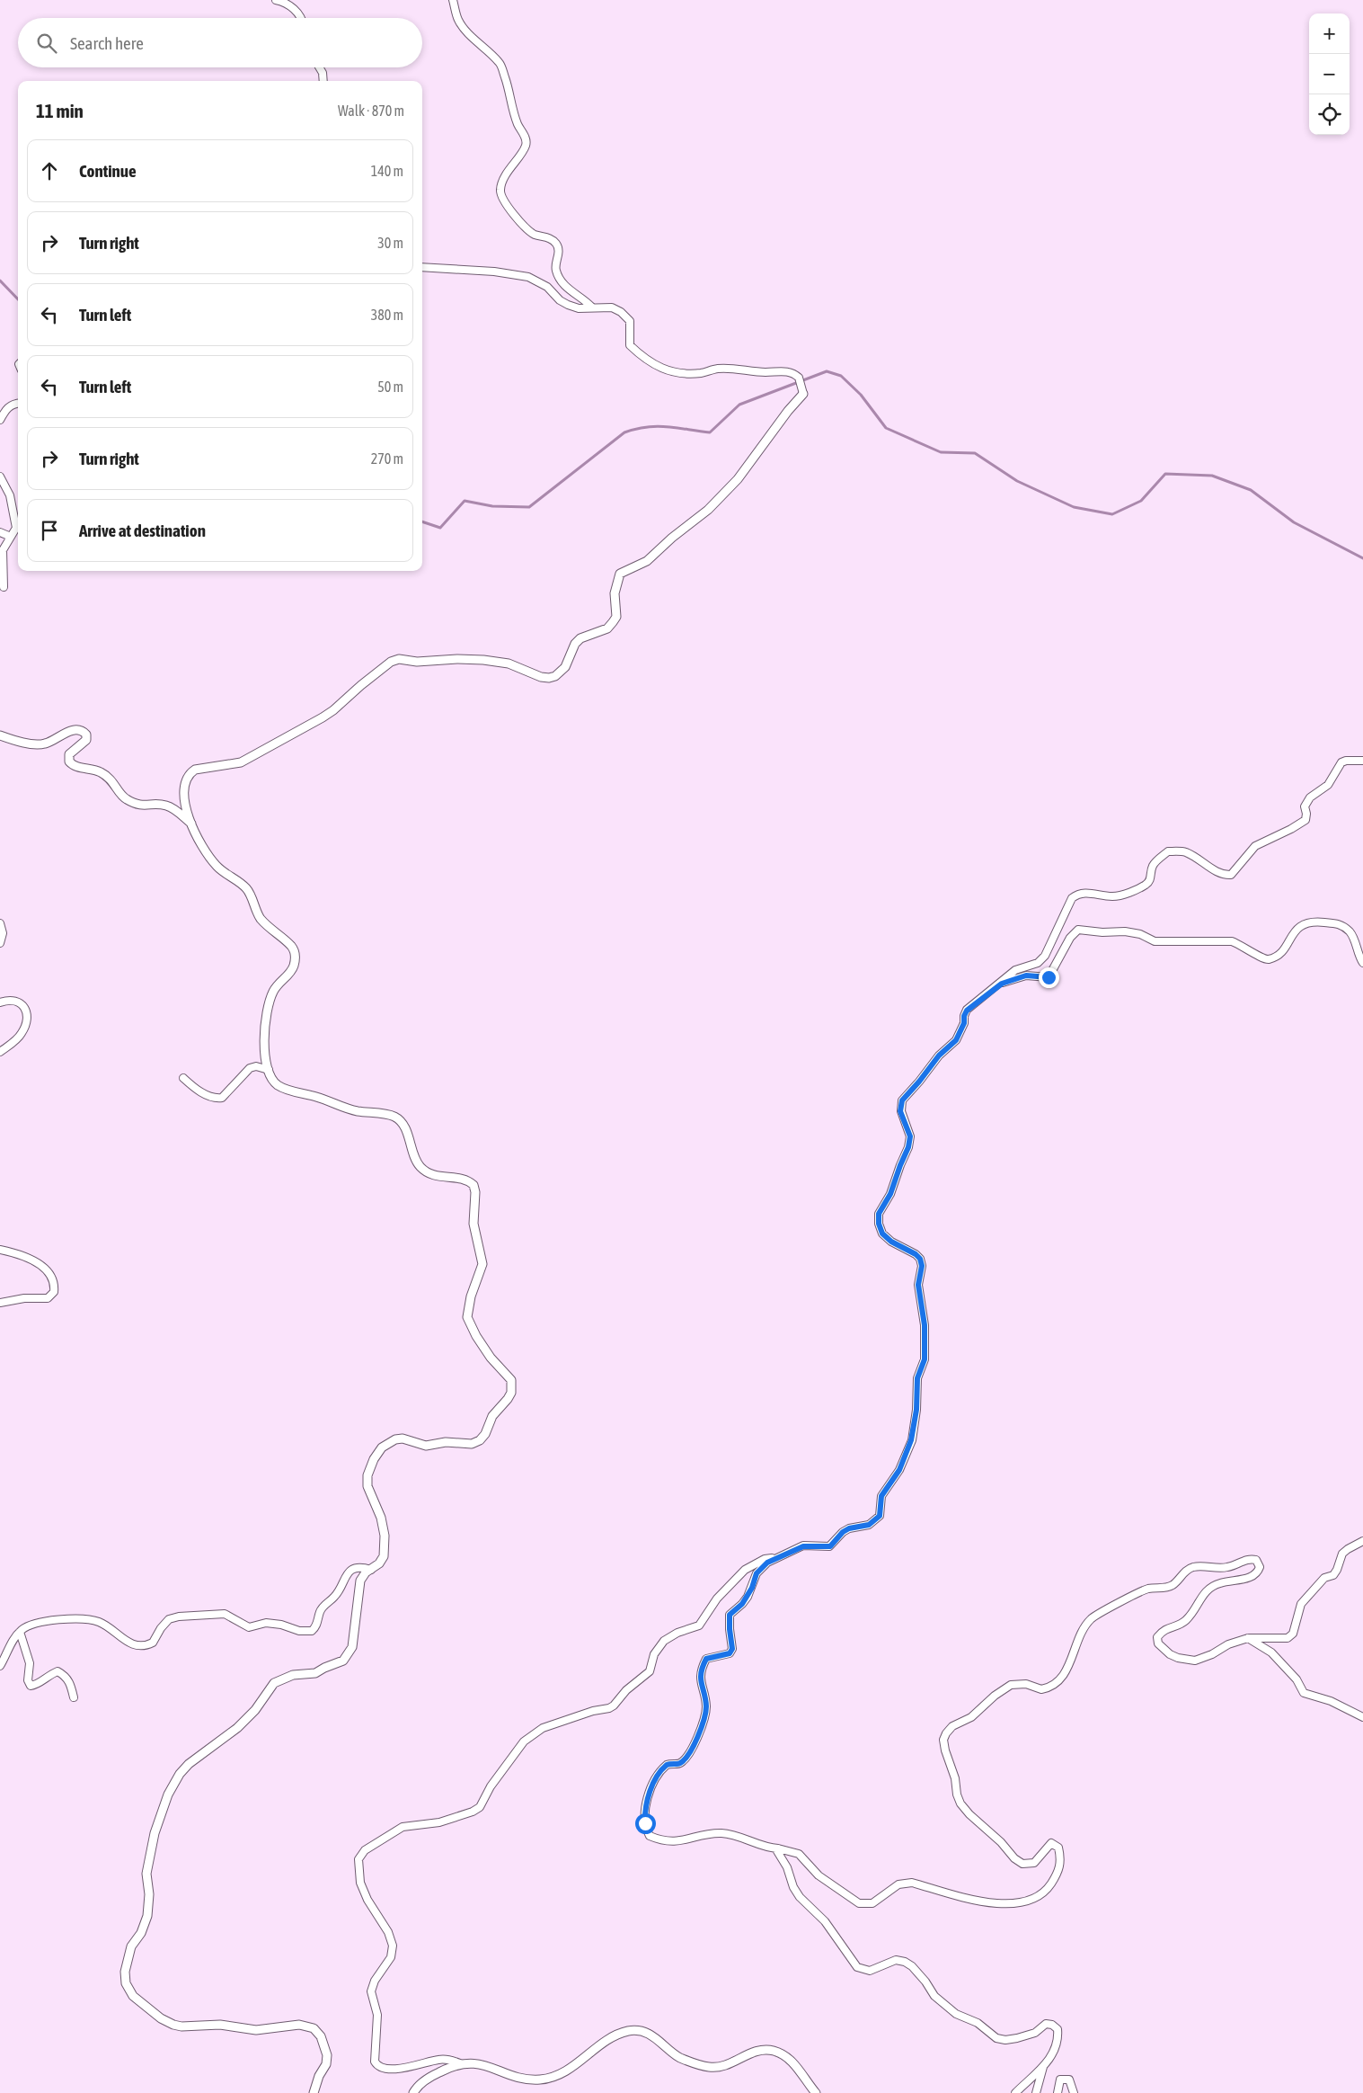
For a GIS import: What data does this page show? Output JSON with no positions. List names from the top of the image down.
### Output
{
  "page": {
    "map_buttons": ["+", "−"],
    "search": "Search here",
    "heading": ["11 min", "Walk · 870 m"],
    "list": [
      ["Continue", "140 m"],
      ["Turn right", "30 m"],
      ["Turn left", "380 m"],
      ["Turn left", "50 m"],
      ["Turn right", "270 m"],
      "Arrive at destination"
    ]
  }
}
